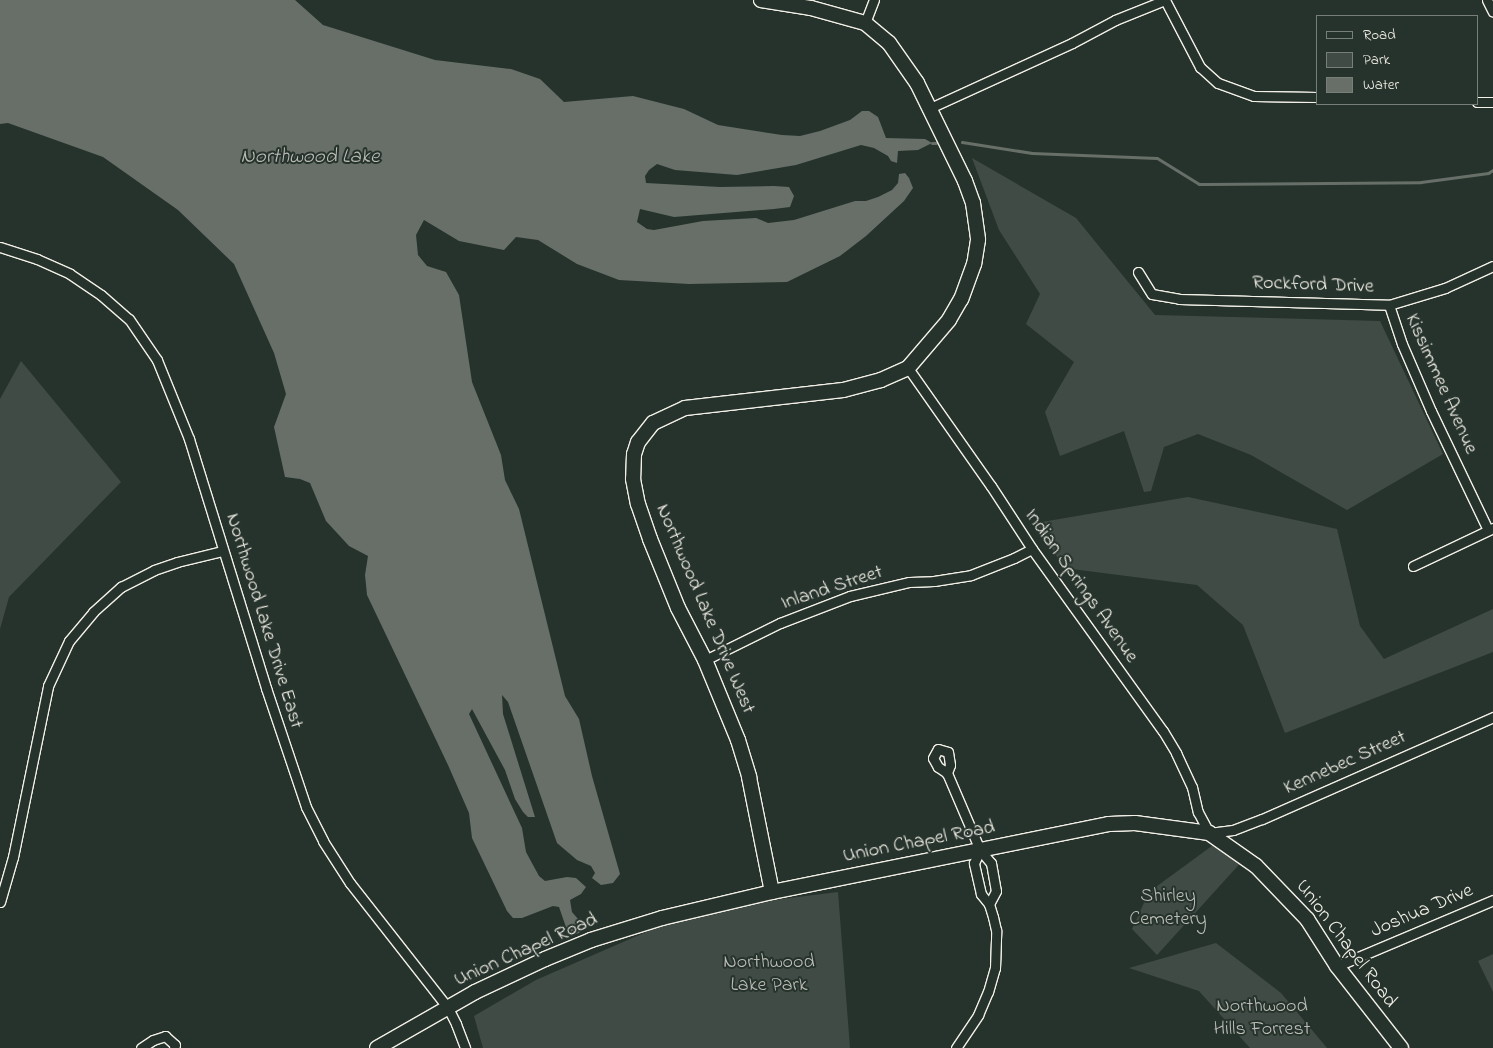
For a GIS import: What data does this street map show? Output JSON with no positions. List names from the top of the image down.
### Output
{
  "streets": {
    "street": [
      "Rockford Drive",
      "Kissimmee Avenue",
      "Indian Springs Avenue",
      "Inland Street",
      "Northwood Lake Drive West",
      "Northwood Lake Drive East",
      "Kennebec Street",
      "Union Chapel Road",
      "Joshua Drive"
    ]
  },
  "crossings": [
    ["Rockford Drive", "Kissimmee Avenue"],
    ["Indian Springs Avenue", "Inland Street"],
    ["Indian Springs Avenue", "Northwood Lake Drive West"],
    ["Indian Springs Avenue", "Kennebec Street"],
    ["Indian Springs Avenue", "Union Chapel Road"],
    ["Inland Street", "Northwood Lake Drive West"],
    ["Northwood Lake Drive West", "Union Chapel Road"],
    ["Northwood Lake Drive East", "Union Chapel Road"],
    ["Kennebec Street", "Union Chapel Road"],
    ["Union Chapel Road", "Joshua Drive"]
  ],
  "water": ["Northwood Lake"],
  "parks": ["Shirley Cemetery", "Northwood Lake Park", "Northwood Hills Forrest"],
  "legend": ["Road", "Park", "Water"]
}
